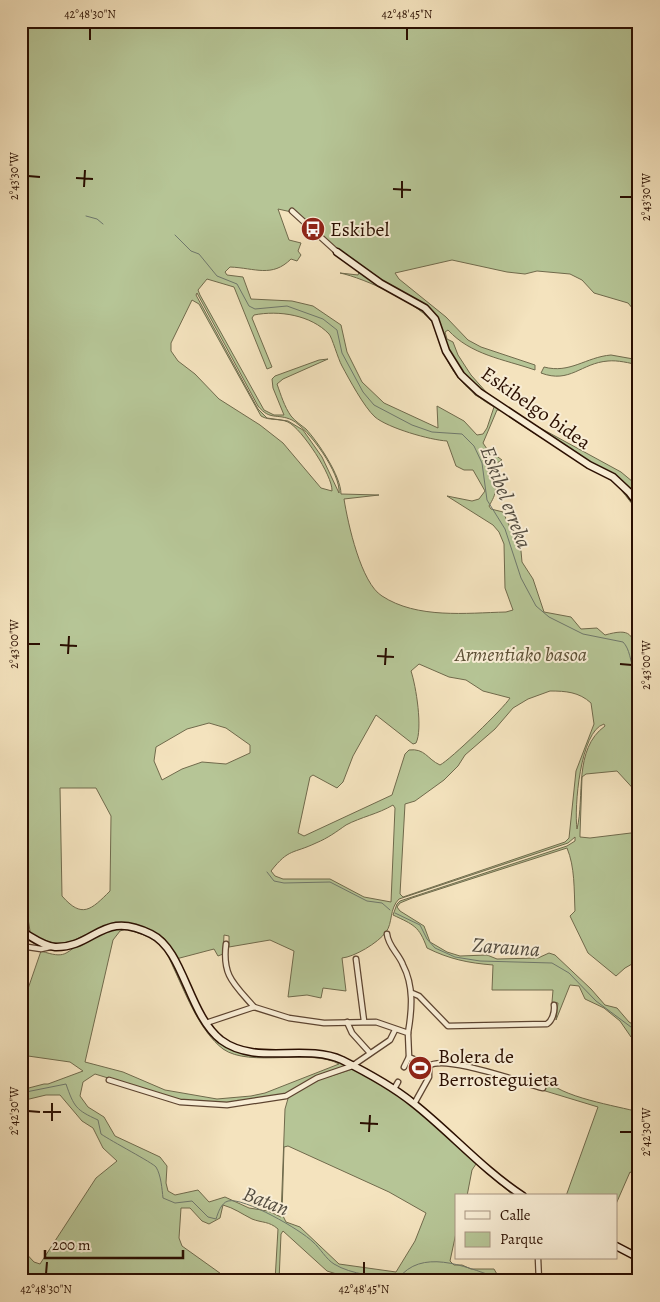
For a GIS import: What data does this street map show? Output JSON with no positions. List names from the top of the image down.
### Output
{
  "streets": {
    "street": ["Eskibelgo bidea"]
  },
  "water": ["Eskibel erreka", "Zarauna", "Batan"],
  "parks": ["Armentiako basoa"],
  "places": {
    "bus stop": ["Eskibel"],
    "sports": ["Bolera de Berrosteguieta"]
  },
  "legend": ["Calle", "Parque"],
  "scale_bar": "200 m",
  "coordinates": [
    "42°48'30\"N",
    "42°48'45\"N",
    "2°43'30\"W",
    "2°43'00\"W",
    "2°42'30\"W"
  ]
}
